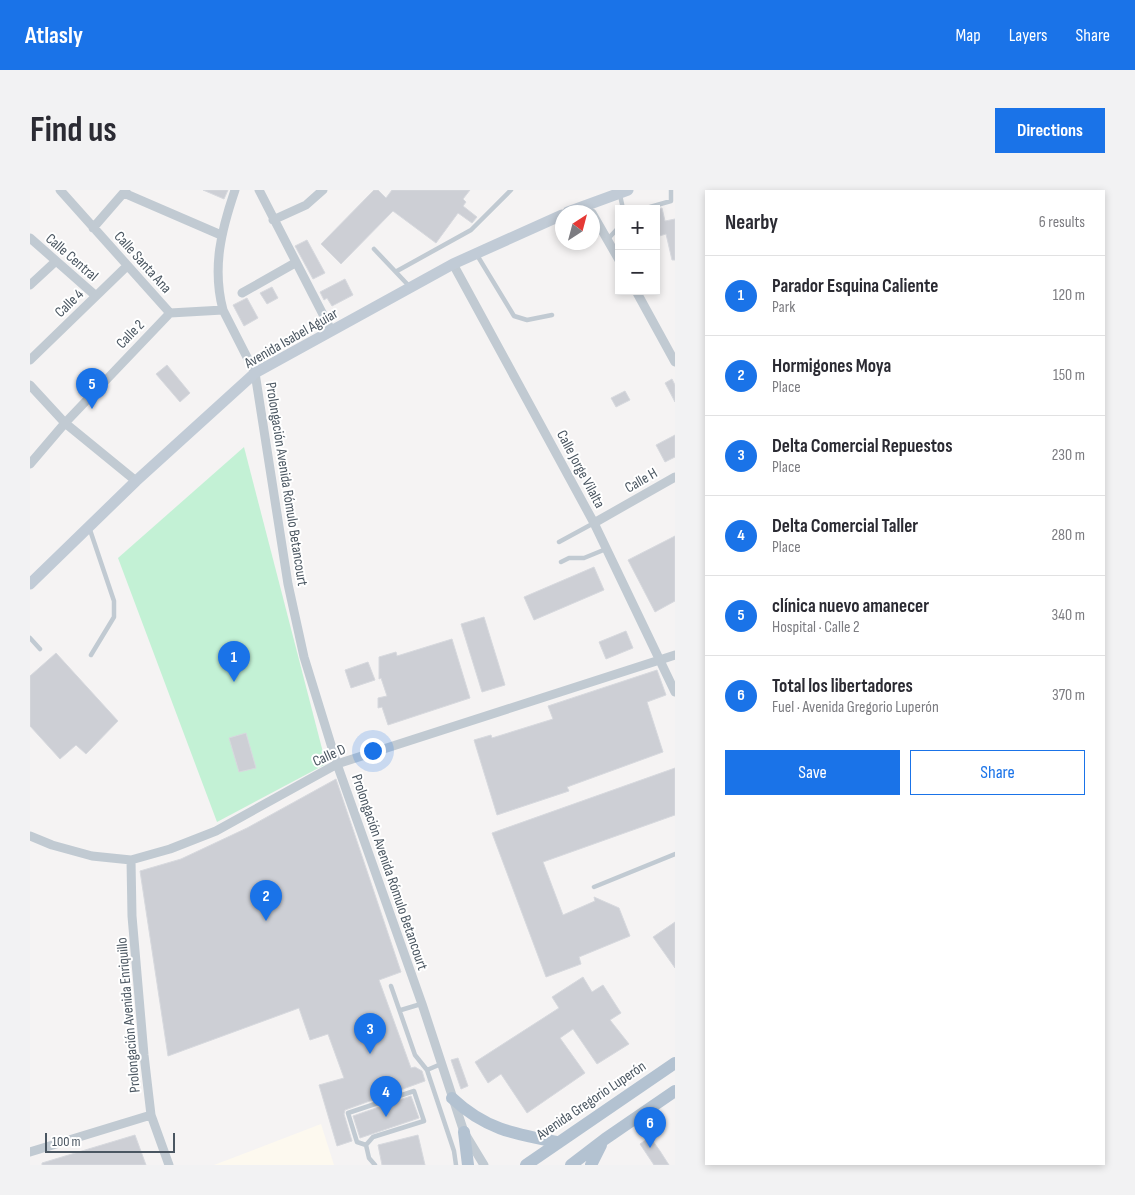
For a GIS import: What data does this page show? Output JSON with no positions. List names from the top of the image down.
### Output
{
  "streets": {
    "main road": ["Avenida Isabel Aguiar", "Avenida Gregorio Luperón"],
    "street": [
      "Calle Central",
      "Calle Santa Ana",
      "Calle 4",
      "Calle 2",
      "Calle Jorge Vilalta",
      "Calle H",
      "Prolongación Avenida Rómulo Betancourt",
      "Calle D",
      "Prolongación Avenida Enriquillo"
    ]
  },
  "crossings": [
    ["Calle Central", "Calle 4"],
    ["Calle Santa Ana", "Calle 4"],
    ["Calle Santa Ana", "Calle 2"],
    ["Calle Santa Ana", "Prolongación Avenida Rómulo Betancourt"],
    ["Avenida Isabel Aguiar", "Calle Jorge Vilalta"],
    ["Avenida Isabel Aguiar", "Prolongación Avenida Rómulo Betancourt"],
    ["Calle Jorge Vilalta", "Calle H"],
    ["Calle Jorge Vilalta", "Calle D"],
    ["Prolongación Avenida Rómulo Betancourt", "Calle D"],
    ["Calle D", "Prolongación Avenida Enriquillo"]
  ],
  "scale_bar": "100 m",
  "north": "top right",
  "page": {
    "header": "Atlasly",
    "nav": ["Map", "Layers", "Share"],
    "buttons": [
      "Directions",
      ["Save", "Share"]
    ],
    "title": "Find us",
    "heading": ["Nearby", "6 results"],
    "map_buttons": ["+", "−"],
    "list": [
      {
        "mark": "1",
        "name": "Parador Esquina Caliente",
        "note": "Park",
        "value": "120 m"
      },
      {
        "mark": "2",
        "name": "Hormigones Moya",
        "note": "Place",
        "value": "150 m"
      },
      {
        "mark": "3",
        "name": "Delta Comercial Repuestos",
        "note": "Place",
        "value": "230 m"
      },
      {
        "mark": "4",
        "name": "Delta Comercial Taller",
        "note": "Place",
        "value": "280 m"
      },
      {
        "mark": "5",
        "name": "clínica nuevo amanecer",
        "note": "Hospital · Calle 2",
        "value": "340 m"
      },
      {
        "mark": "6",
        "name": "Total los libertadores",
        "note": "Fuel · Avenida Gregorio Luperón",
        "value": "370 m"
      }
    ],
    "pins": [
      "5",
      "1",
      "2",
      "3",
      "4",
      "6"
    ],
    "scale": "100 m"
  }
}
